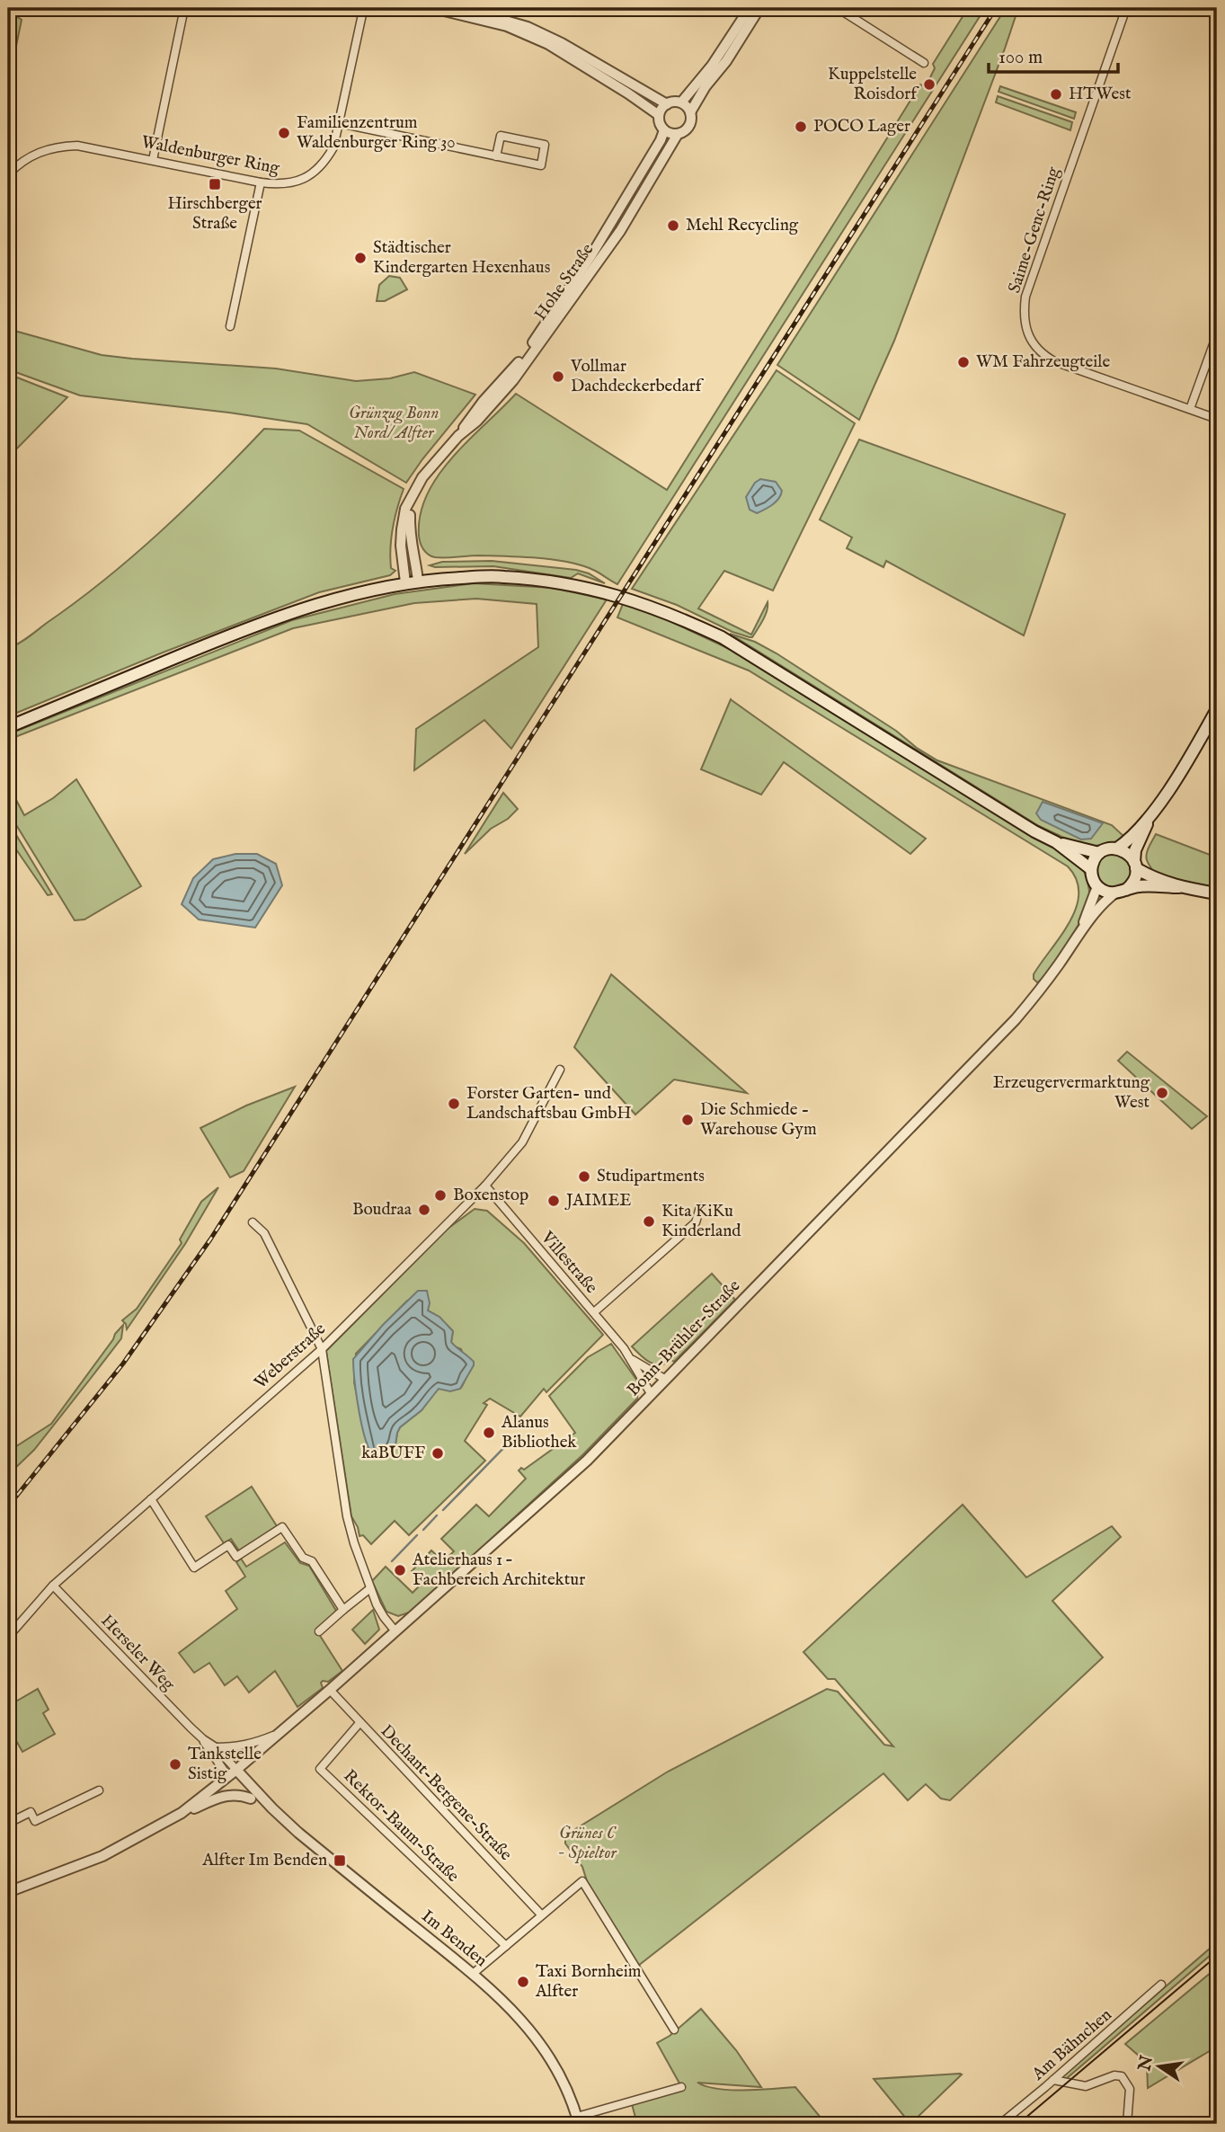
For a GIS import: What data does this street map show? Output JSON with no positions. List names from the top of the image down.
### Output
{
  "streets": {
    "street": [
      "Waldenburger Ring",
      "Saime-Genc-Ring",
      "Hohe Straße",
      "Villestraße",
      "Bonn-Brühler-Straße",
      "Weberstraße",
      "Herseler Weg",
      "Dechant-Bergene-Straße",
      "Rektor-Baum-Straße",
      "Im Benden",
      "Am Bähnchen"
    ]
  },
  "crossings": [
    ["Villestraße", "Bonn-Brühler-Straße"],
    ["Villestraße", "Weberstraße"],
    ["Bonn-Brühler-Straße", "Herseler Weg"],
    ["Bonn-Brühler-Straße", "Dechant-Bergene-Straße"],
    ["Bonn-Brühler-Straße", "Im Benden"],
    ["Weberstraße", "Herseler Weg"],
    ["Herseler Weg", "Im Benden"],
    ["Dechant-Bergene-Straße", "Rektor-Baum-Straße"]
  ],
  "parks": ["Grünzug Bonn Nord/ Alfter", "Grünes C - Spieltor"],
  "places": {
    "other": [
      "Kuppelstelle Roisdorf",
      "HTWest",
      "POCO Lager",
      "Familienzentrum Waldenburger Ring 30",
      "Mehl Recycling",
      "Städtischer Kindergarten Hexenhaus",
      "WM Fahrzeugteile",
      "Vollmar Dachdeckerbedarf",
      "Erzeugervermarktung West",
      "Forster Garten- und Landschaftsbau GmbH",
      "Die Schmiede - Warehouse Gym",
      "Studipartments",
      "Boxenstop",
      "JAIMEE",
      "Boudraa",
      "Kita KiKu Kinderland",
      "Alanus Bibliothek",
      "kaBUFF",
      "Atelierhaus 1 – Fachbereich Architektur",
      "Tankstelle Sistig",
      "Taxi Bornheim Alfter"
    ],
    "transit": ["Hirschberger Straße", "Alfter Im Benden"]
  },
  "scale_bar": "100 m",
  "north": "left"
}
